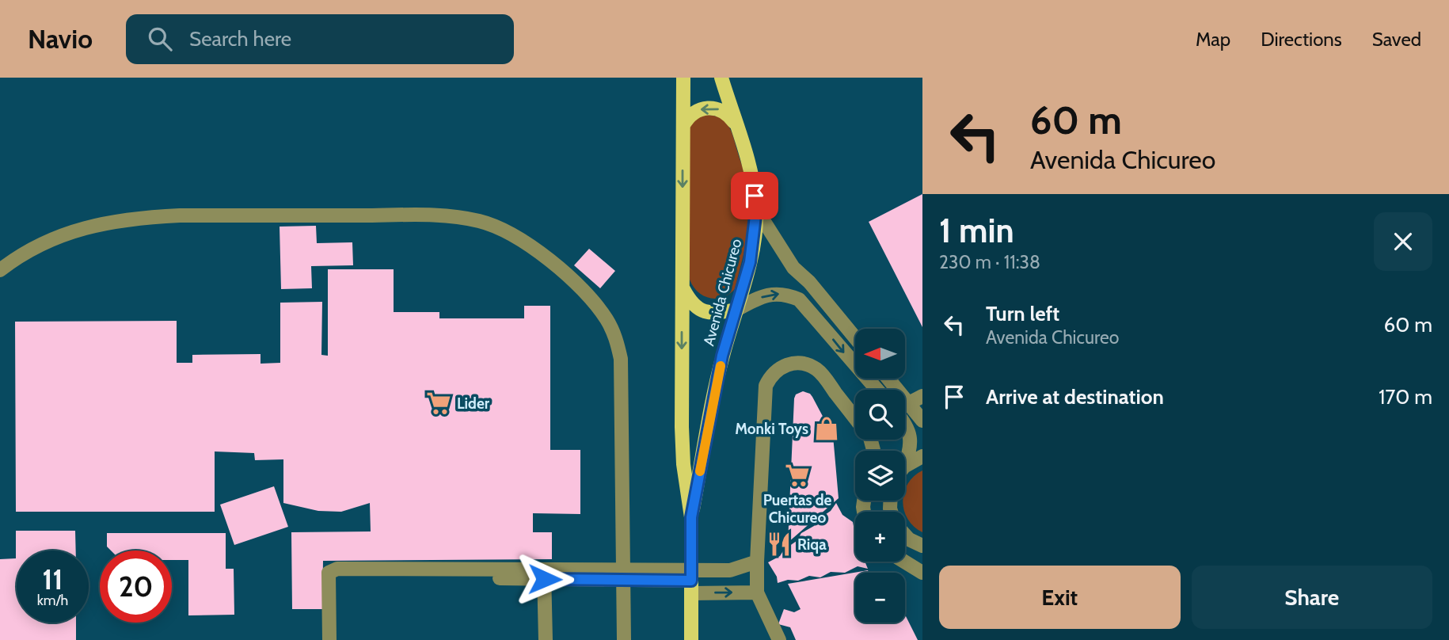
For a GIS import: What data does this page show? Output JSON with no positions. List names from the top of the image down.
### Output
{
  "streets": {
    "main road": ["Avenida Chicureo"]
  },
  "places": {
    "supermarket": ["Lider", "Puertas de Chicureo"],
    "shop": ["Monki Toys"],
    "restaurant": ["Riqa"]
  },
  "north": "left",
  "page": {
    "header": "Navio",
    "search": "Search here",
    "nav": ["Map", "Directions", "Saved"],
    "turn": ["60 m", "Avenida Chicureo"],
    "heading": ["1 min", "230 m · 11:38"],
    "list": [
      {
        "name": "Turn left",
        "note": "Avenida Chicureo",
        "value": "60 m"
      },
      {
        "name": "Arrive at destination",
        "value": "170 m"
      }
    ],
    "map_buttons": ["+", "−"],
    "speed": "11 km/h",
    "limit": "20",
    "buttons": ["Exit", "Share"]
  }
}
